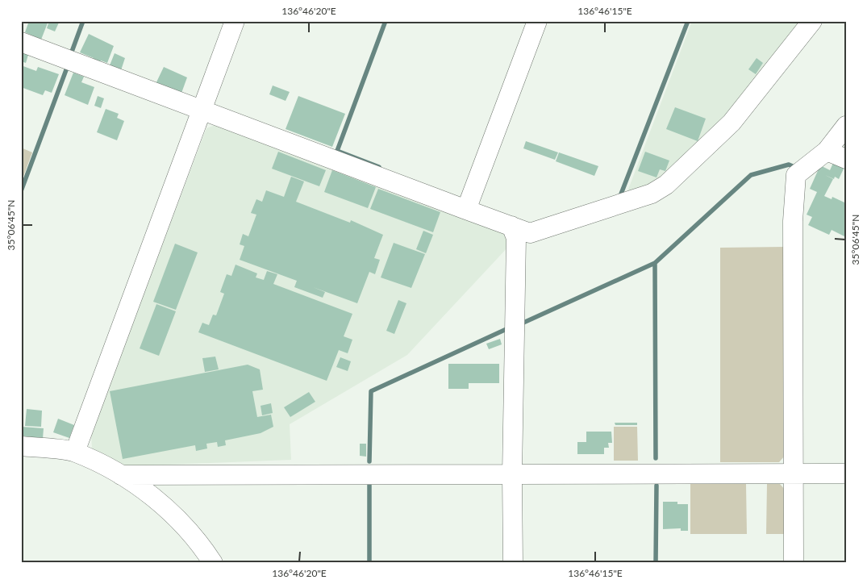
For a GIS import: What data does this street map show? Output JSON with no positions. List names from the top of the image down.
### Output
{
  "coordinates": ["136°46'20\"E", "136°46'15\"E", "35°06'45\"N"]
}
